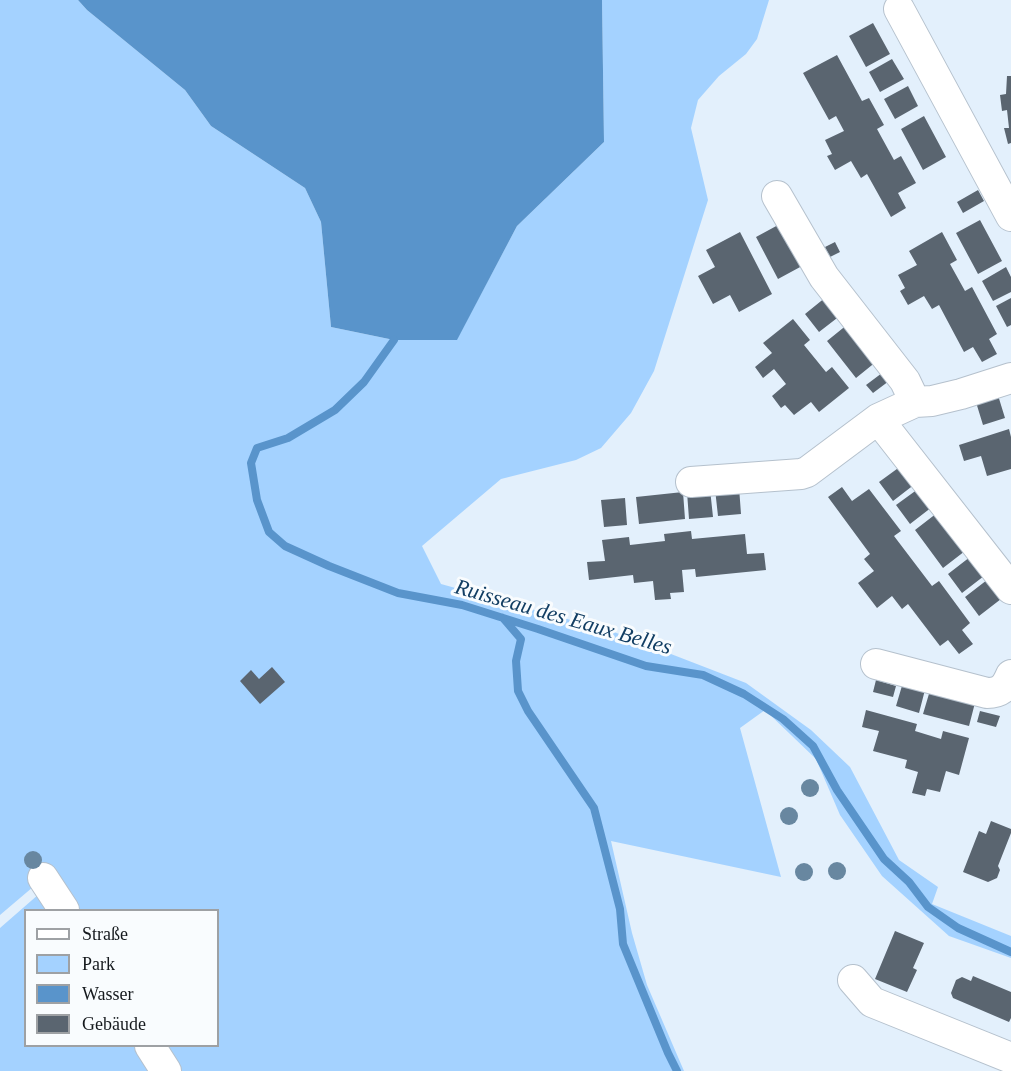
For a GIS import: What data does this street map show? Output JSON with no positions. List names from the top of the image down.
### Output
{
  "water": ["Ruisseau des Eaux Belles"],
  "legend": [
    "Straße",
    "Park",
    "Wasser",
    "Gebäude"
  ]
}
